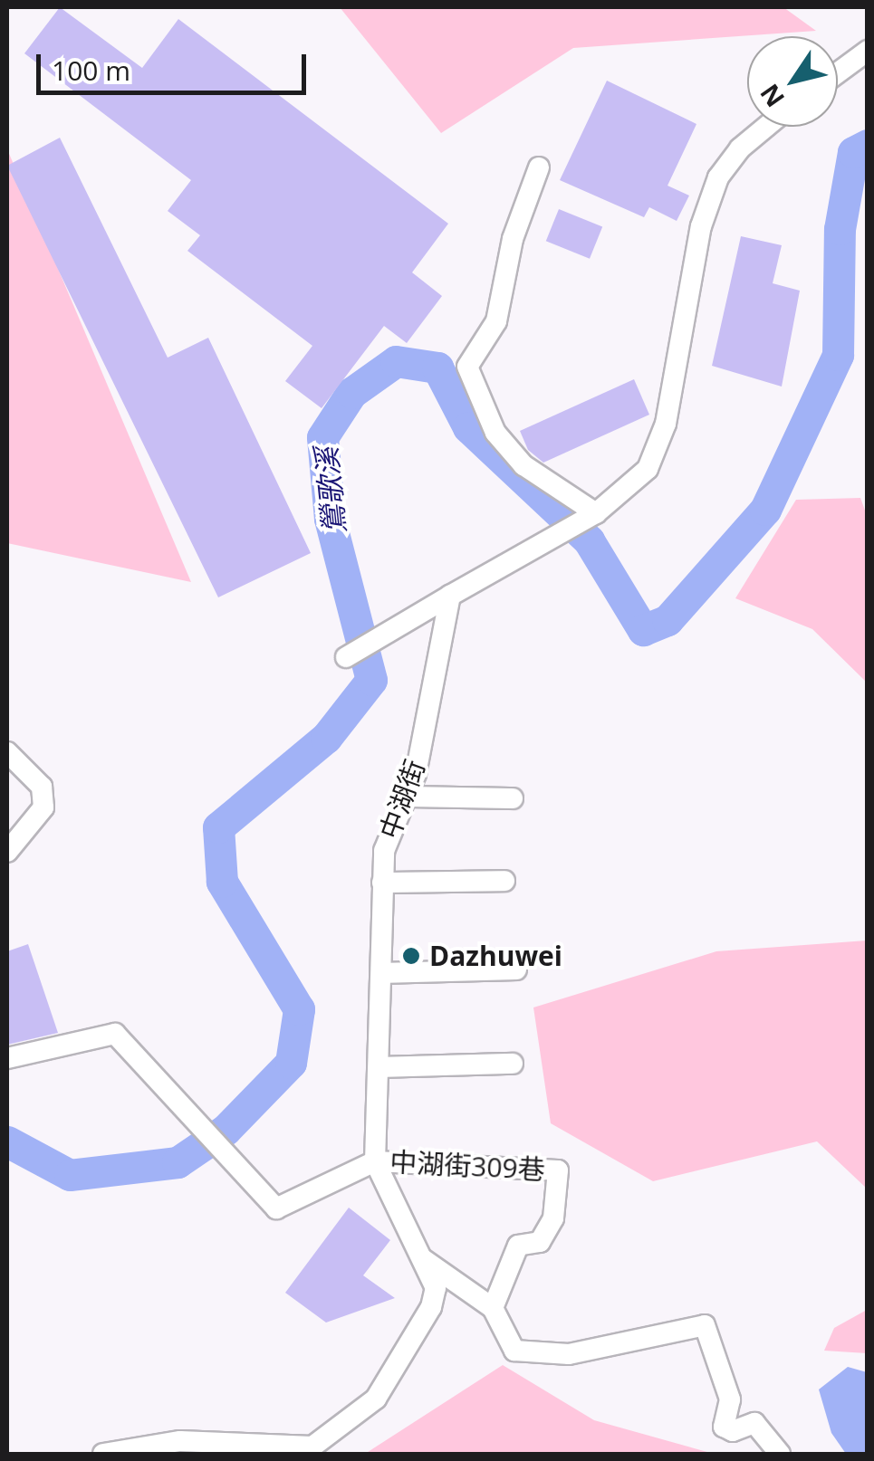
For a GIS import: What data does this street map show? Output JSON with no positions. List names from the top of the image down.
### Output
{
  "streets": {
    "street": ["中湖街", "中湖街309巷"]
  },
  "crossings": [
    ["中湖街", "中湖街309巷"]
  ],
  "water": ["鶯歌溪"],
  "places": ["Dazhuwei"],
  "scale_bar": "100 m",
  "north": "bottom left"
}
